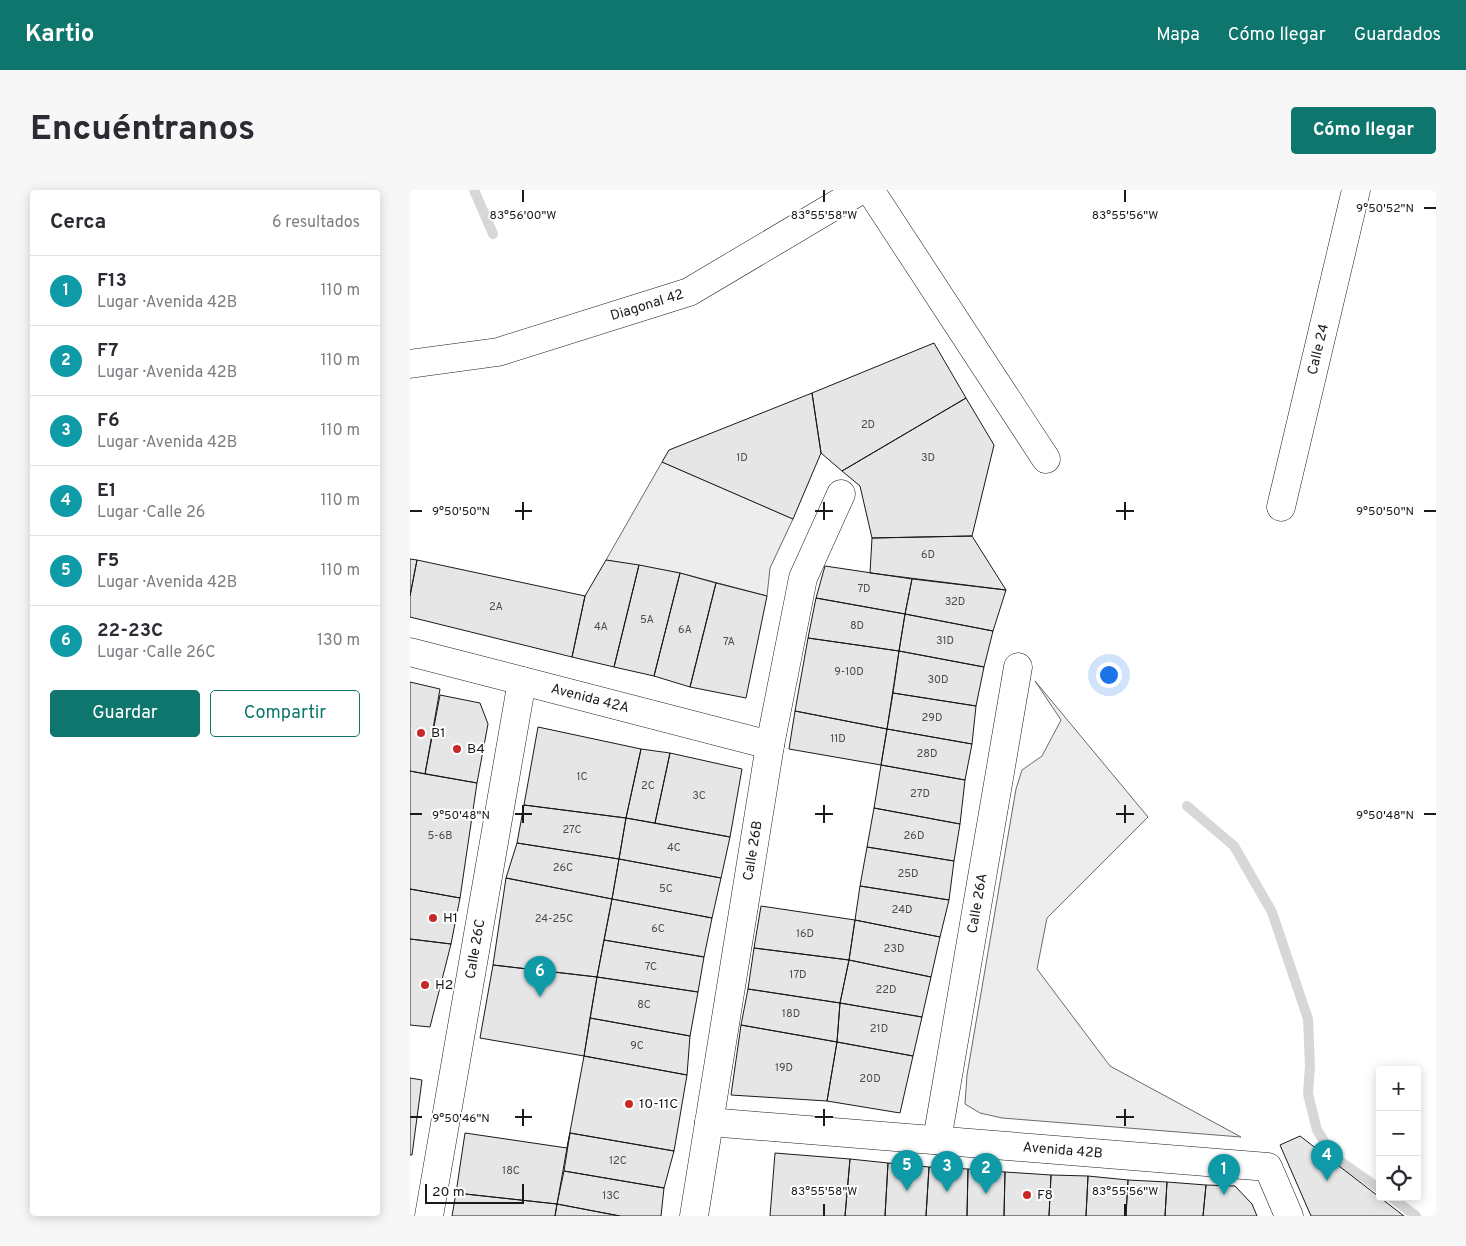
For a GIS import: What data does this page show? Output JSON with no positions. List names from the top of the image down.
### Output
{
  "streets": {
    "street": [
      "Diagonal 42",
      "Calle 24",
      "Avenida 42A",
      "Calle 26B",
      "Calle 26A",
      "Calle 26C",
      "Avenida 42B"
    ]
  },
  "crossings": [
    ["Avenida 42A", "Calle 26B"],
    ["Avenida 42A", "Calle 26C"],
    ["Calle 26B", "Avenida 42B"],
    ["Calle 26A", "Avenida 42B"]
  ],
  "places": [
    "B1",
    "B4",
    "H1",
    "H2",
    "10-11C",
    "F8"
  ],
  "house_numbers": [
    "2D",
    "1D",
    "3D",
    "6D",
    "7D",
    "32D",
    "2A",
    "5A",
    "8D",
    "4A",
    "6A",
    "31D",
    "7A",
    "9-10D",
    "30D",
    "29D",
    "11D",
    "28D",
    "1C",
    "2C",
    "27D",
    "3C",
    "27C",
    "5-6B",
    "26D",
    "4C",
    "26C",
    "25D",
    "5C",
    "24D",
    "24-25C",
    "6C",
    "16D",
    "23D",
    "7C",
    "17D",
    "22D",
    "8C",
    "18D",
    "21D",
    "9C",
    "19D",
    "20D",
    "12C",
    "18C",
    "13C"
  ],
  "scale_bar": "20 m",
  "page": {
    "header": "Kartio",
    "nav": ["Mapa", "Cómo llegar", "Guardados"],
    "buttons": [
      "Cómo llegar",
      ["Guardar", "Compartir"]
    ],
    "title": "Encuéntranos",
    "heading": ["Cerca", "6 resultados"],
    "list": [
      {
        "mark": "1",
        "name": "F13",
        "note": "Lugar · Avenida 42B",
        "value": "110 m"
      },
      {
        "mark": "2",
        "name": "F7",
        "note": "Lugar · Avenida 42B",
        "value": "110 m"
      },
      {
        "mark": "3",
        "name": "F6",
        "note": "Lugar · Avenida 42B",
        "value": "110 m"
      },
      {
        "mark": "4",
        "name": "E1",
        "note": "Lugar · Calle 26",
        "value": "110 m"
      },
      {
        "mark": "5",
        "name": "F5",
        "note": "Lugar · Avenida 42B",
        "value": "110 m"
      },
      {
        "mark": "6",
        "name": "22-23C",
        "note": "Lugar · Calle 26C",
        "value": "130 m"
      }
    ],
    "pins": [
      "6",
      "4",
      "5",
      "3",
      "2",
      "1"
    ],
    "map_buttons": ["+", "−"],
    "scale": "20 m"
  },
  "coordinates": [
    "9°50'52\"N",
    "83°56'00\"W",
    "83°55'58\"W",
    "83°55'56\"W",
    "9°50'50\"N",
    "9°50'48\"N",
    "9°50'46\"N"
  ]
}
